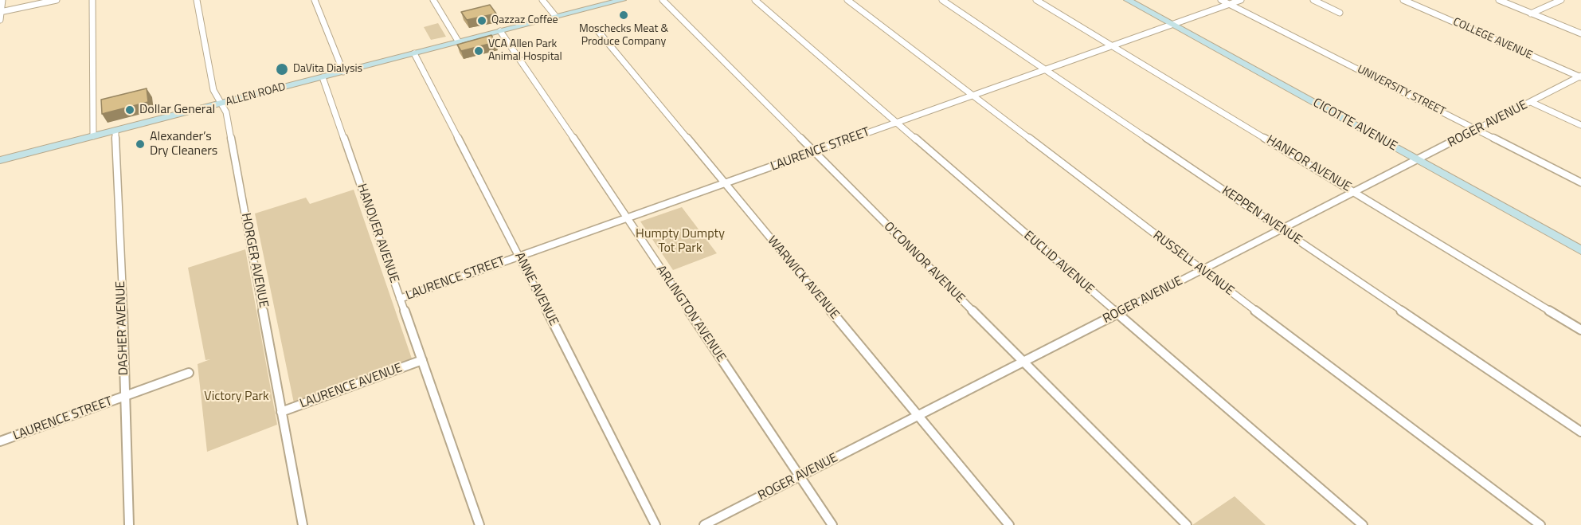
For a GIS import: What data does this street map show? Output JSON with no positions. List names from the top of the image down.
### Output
{
  "streets": {
    "main road": ["ALLEN ROAD", "CICOTTE AVENUE"],
    "street": [
      "COLLEGE AVENUE",
      "UNIVERSITY STREET",
      "ROGER AVENUE",
      "LAURENCE STREET",
      "HANFOR AVENUE",
      "KEPPEN AVENUE",
      "HANOVER AVENUE",
      "HORGER AVENUE",
      "O'CONNOR AVENUE",
      "EUCLID AVENUE",
      "RUSSELL AVENUE",
      "WARWICK AVENUE",
      "ANNE AVENUE",
      "ARLINGTON AVENUE",
      "DASHER AVENUE",
      "LAURENCE AVENUE"
    ]
  },
  "crossings": [
    ["COLLEGE AVENUE", "ROGER AVENUE"],
    ["UNIVERSITY STREET", "ROGER AVENUE"],
    ["UNIVERSITY STREET", "LAURENCE STREET"],
    ["ALLEN ROAD", "HANOVER AVENUE"],
    ["ALLEN ROAD", "HORGER AVENUE"],
    ["ALLEN ROAD", "ANNE AVENUE"],
    ["ALLEN ROAD", "ARLINGTON AVENUE"],
    ["ALLEN ROAD", "DASHER AVENUE"],
    ["ROGER AVENUE", "CICOTTE AVENUE"],
    ["ROGER AVENUE", "HANFOR AVENUE"],
    ["ROGER AVENUE", "KEPPEN AVENUE"],
    ["ROGER AVENUE", "O'CONNOR AVENUE"],
    ["ROGER AVENUE", "EUCLID AVENUE"],
    ["ROGER AVENUE", "RUSSELL AVENUE"],
    ["ROGER AVENUE", "WARWICK AVENUE"],
    ["ROGER AVENUE", "ARLINGTON AVENUE"],
    ["CICOTTE AVENUE", "LAURENCE STREET"],
    ["LAURENCE STREET", "HANFOR AVENUE"],
    ["LAURENCE STREET", "KEPPEN AVENUE"],
    ["LAURENCE STREET", "HANOVER AVENUE"],
    ["LAURENCE STREET", "O'CONNOR AVENUE"],
    ["LAURENCE STREET", "EUCLID AVENUE"],
    ["LAURENCE STREET", "RUSSELL AVENUE"],
    ["LAURENCE STREET", "WARWICK AVENUE"],
    ["LAURENCE STREET", "ANNE AVENUE"],
    ["LAURENCE STREET", "ARLINGTON AVENUE"],
    ["LAURENCE STREET", "DASHER AVENUE"],
    ["HANOVER AVENUE", "LAURENCE AVENUE"],
    ["HORGER AVENUE", "LAURENCE AVENUE"]
  ],
  "parks": ["Humpty Dumpty Tot Park", "Victory Park"],
  "places": [
    "Moschecks Meat & Produce Company",
    "Qazzaz Coffee",
    "VCA Allen Park Animal Hospital",
    "DaVita Dialysis",
    "Dollar General",
    "Alexander’s Dry Cleaners"
  ]
}
